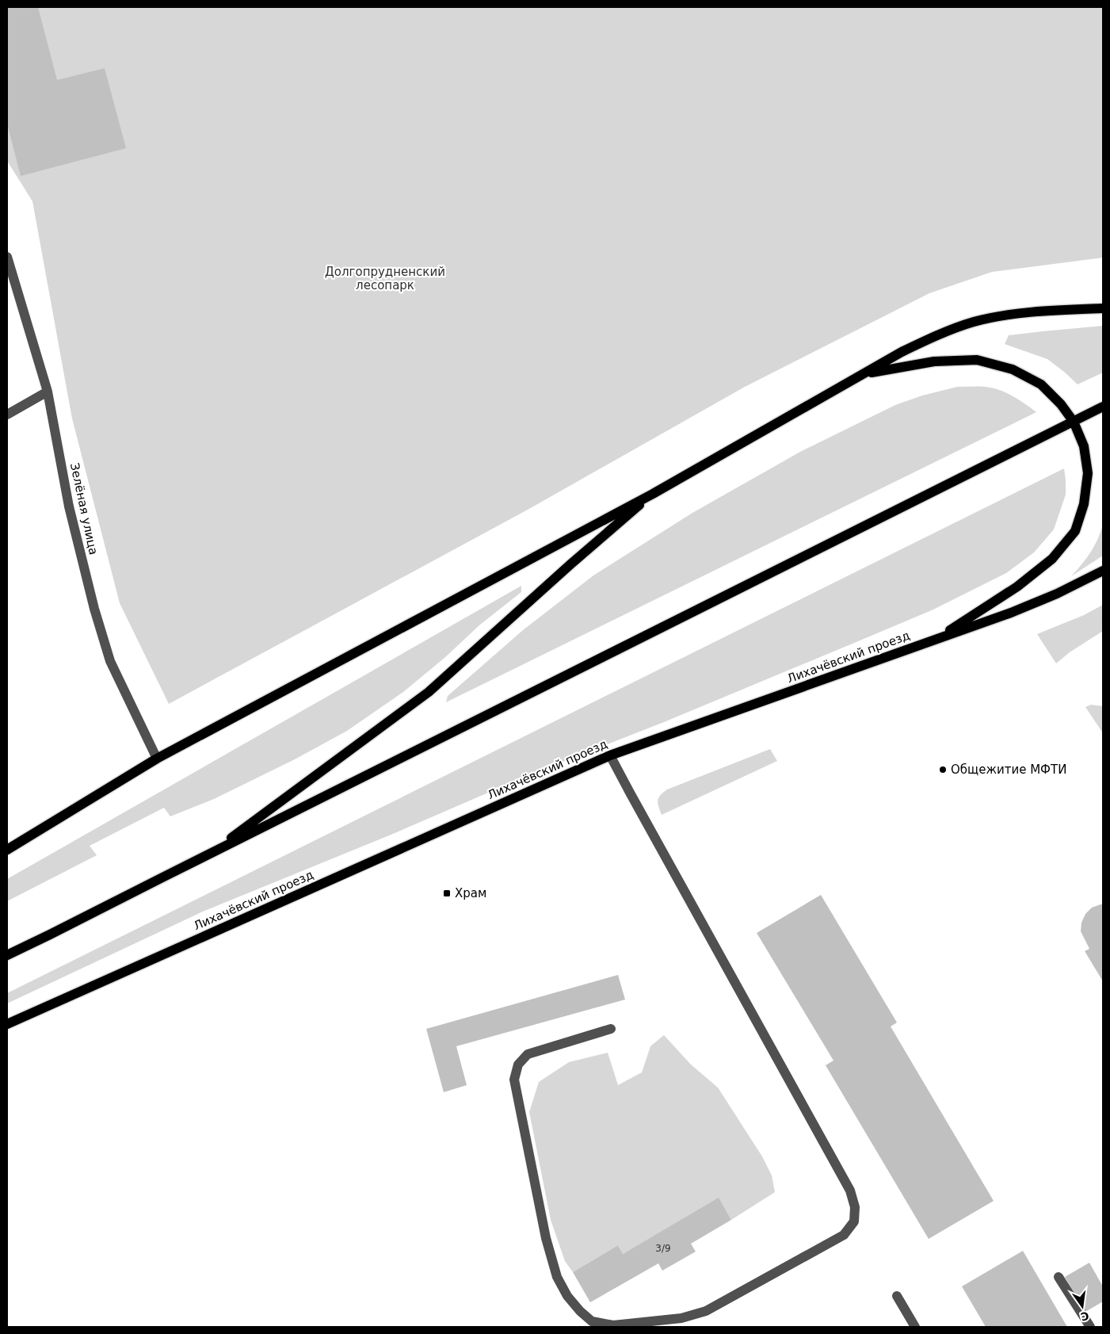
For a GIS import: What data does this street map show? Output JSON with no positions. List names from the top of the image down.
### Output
{
  "streets": {
    "main road": ["Лихачёвский проезд"],
    "street": ["Зелёная улица"]
  },
  "parks": ["Долгопрудненский лесопарк"],
  "places": {
    "other": ["Общежитие МФТИ"],
    "transit": ["Храм"]
  },
  "house_numbers": ["3/9"],
  "north": "bottom"
}
